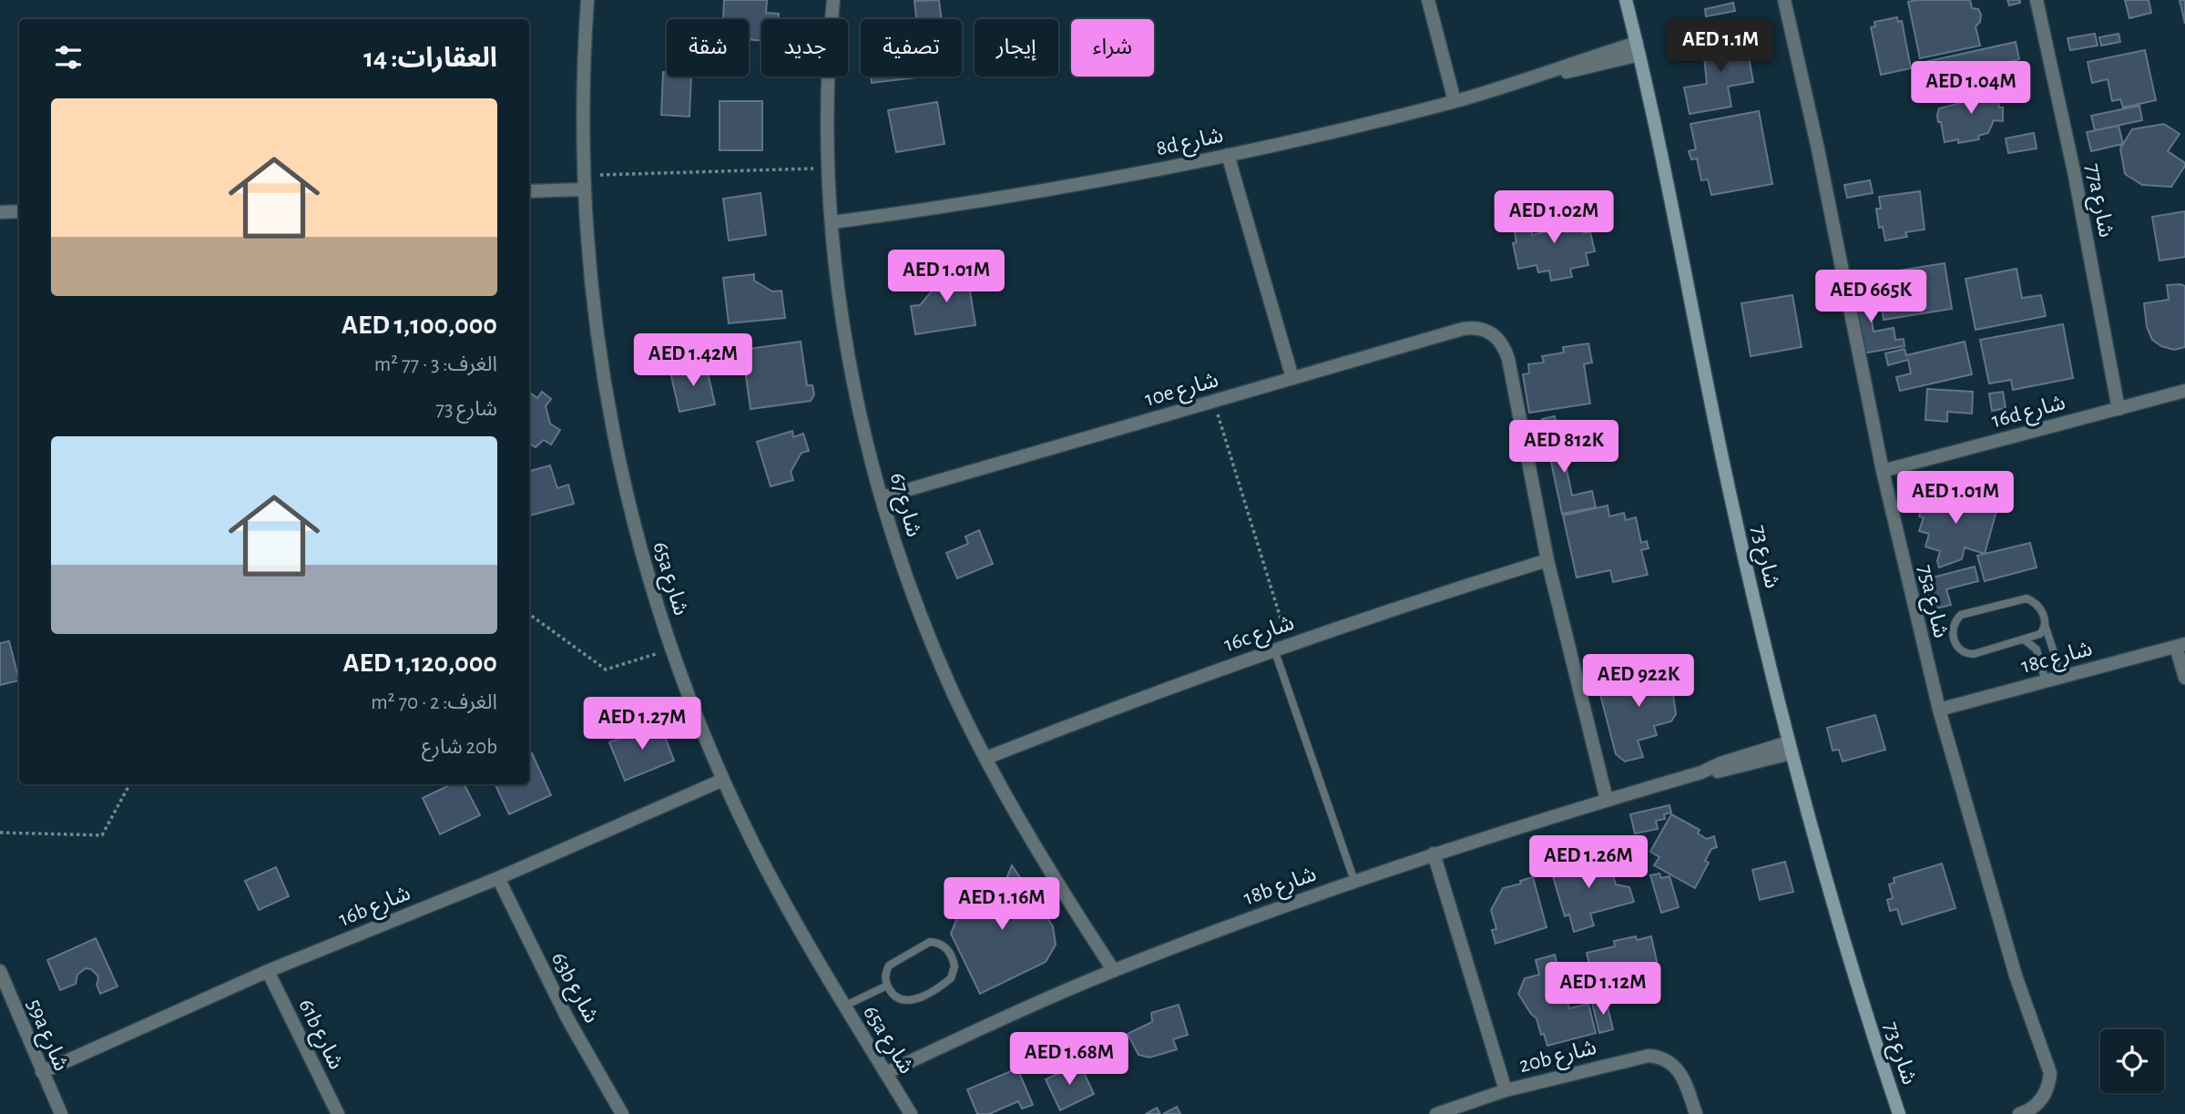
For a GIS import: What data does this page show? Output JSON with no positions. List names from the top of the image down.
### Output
{
  "streets": {
    "street": [
      "8d شارع",
      "77a شارع",
      "10e شارع",
      "16d شارع",
      "شارع 67",
      "شارع 73",
      "65a شارع",
      "75a شارع",
      "16c شارع",
      "18c شارع",
      "18b شارع",
      "16b شارع",
      "63b شارع",
      "61b شارع",
      "59a شارع",
      "20b شارع"
    ]
  },
  "crossings": [
    ["8d شارع", "شارع 67"],
    ["8d شارع", "شارع 73"],
    ["77a شارع", "16d شارع"],
    ["10e شارع", "شارع 67"],
    ["10e شارع", "16c شارع"],
    ["16d شارع", "75a شارع"],
    ["شارع 67", "16c شارع"],
    ["شارع 67", "18b شارع"],
    ["شارع 73", "18b شارع"],
    ["65a شارع", "18b شارع"],
    ["65a شارع", "16b شارع"],
    ["75a شارع", "18c شارع"],
    ["16b شارع", "63b شارع"],
    ["16b شارع", "61b شارع"],
    ["16b شارع", "59a شارع"]
  ],
  "page": {
    "price": [
      "AED 1.1M",
      "AED 1.04M",
      "AED 1.02M",
      "AED 1.01M",
      "AED 665K",
      "AED 1.42M",
      "AED 812K",
      "AED 1.01M",
      "AED 922K",
      "AED 1.27M",
      "AED 1.26M",
      "AED 1.16M",
      "AED 1.12M",
      "AED 1.68M"
    ],
    "chip": [
      "شراء",
      "إيجار",
      "تصفية",
      "جديد",
      "شقة"
    ],
    "heading": "العقارات: 14",
    "list": [
      {
        "name": "AED 1,100,000",
        "note": "الغرف: 3 · 77 m² · شارع 73"
      },
      {
        "name": "AED 1,120,000",
        "note": "الغرف: 2 · 70 m² · 20b شارع"
      }
    ]
  }
}
